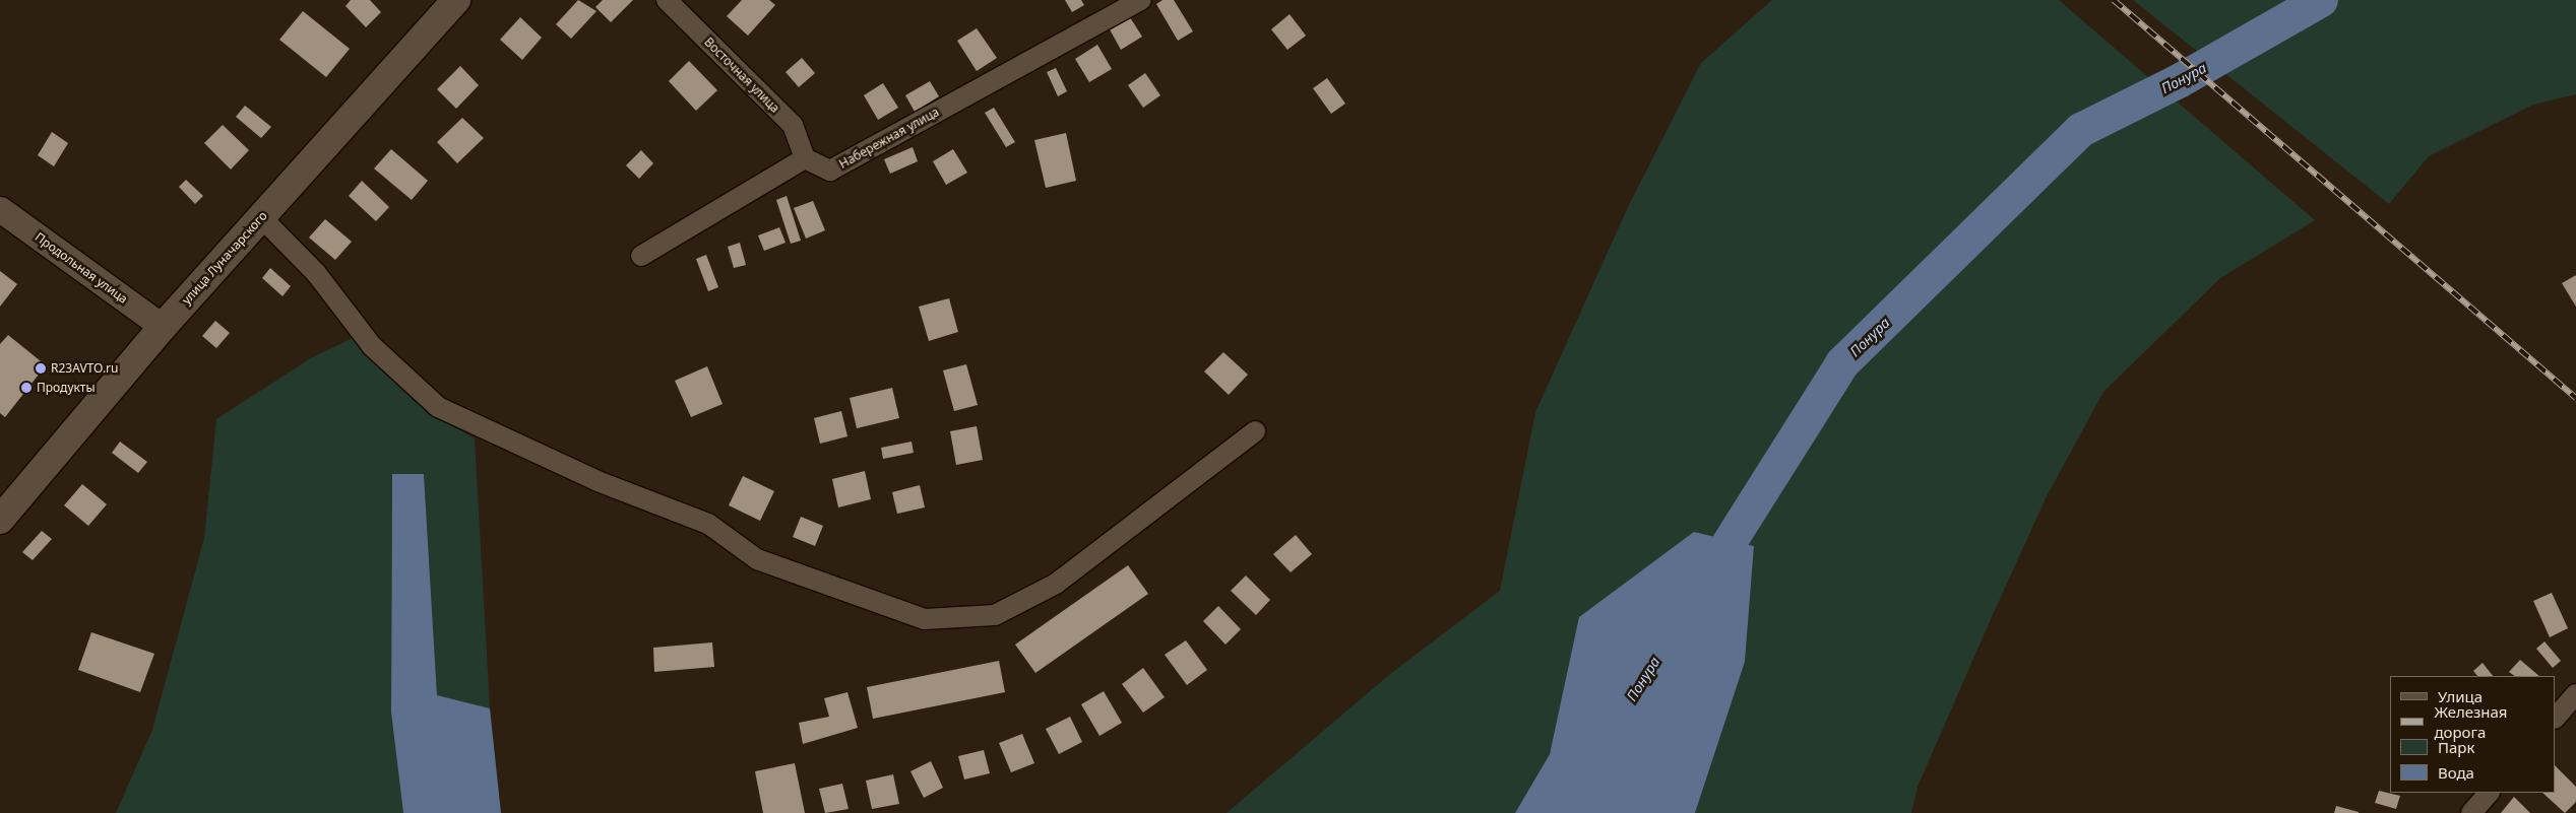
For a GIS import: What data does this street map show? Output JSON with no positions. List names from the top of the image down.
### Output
{
  "streets": {
    "main road": ["улица Луначарского"],
    "street": ["Восточная улица", "Набережная улица", "Продольная улица"]
  },
  "crossings": [
    ["Восточная улица", "Набережная улица"],
    ["улица Луначарского", "Продольная улица"]
  ],
  "water": ["Понура"],
  "places": ["R23AVTO.ru", "Продукты"],
  "legend": [
    "Улица",
    "Железная дорога",
    "Парк",
    "Вода"
  ]
}
